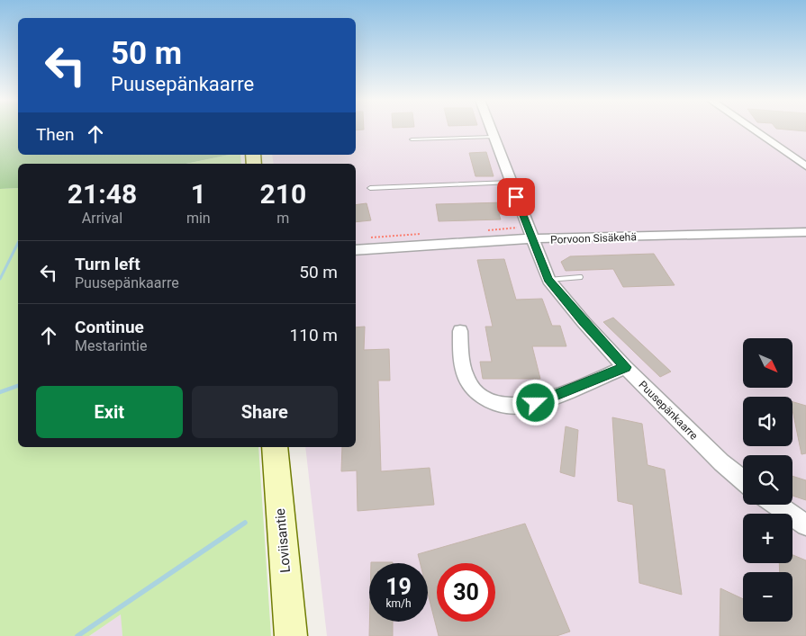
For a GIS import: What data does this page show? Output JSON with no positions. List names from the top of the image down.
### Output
{
  "streets": {
    "main road": ["Loviisantie"],
    "street": ["Porvoon Sisäkehä", "Puusepänkaarre"]
  },
  "crossings": [
    ["Porvoon Sisäkehä", "Puusepänkaarre"]
  ],
  "north": "bottom right",
  "page": {
    "turn": ["50 m", "Puusepänkaarre"],
    "then": "Then",
    "eta": [
      "21:48",
      "Arrival",
      "1",
      "min",
      "210",
      "m"
    ],
    "list": [
      {
        "name": "Turn left",
        "note": "Puusepänkaarre",
        "value": "50 m"
      },
      {
        "name": "Continue",
        "note": "Mestarintie",
        "value": "110 m"
      }
    ],
    "map_buttons": ["+", "−"],
    "buttons": ["Exit", "Share"],
    "speed": "19 km/h",
    "limit": "30"
  }
}
